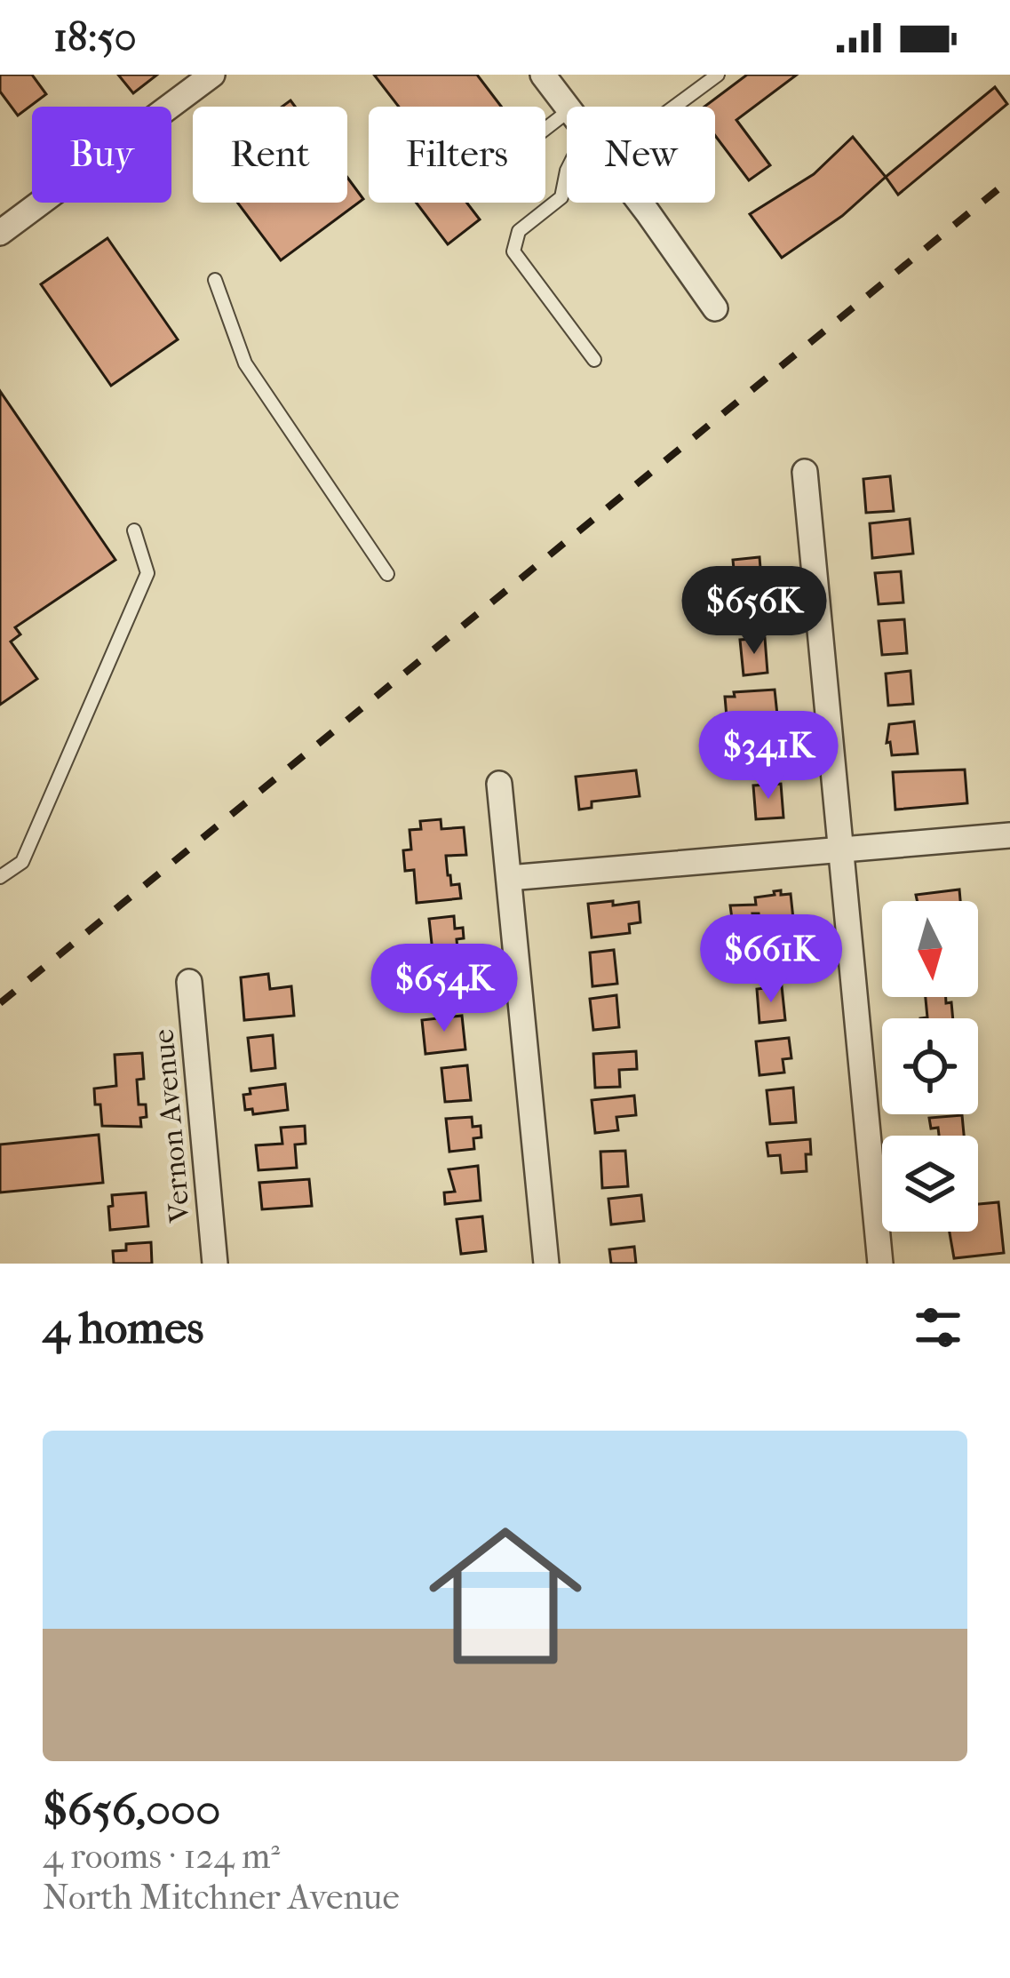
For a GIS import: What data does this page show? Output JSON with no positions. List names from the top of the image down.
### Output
{
  "streets": {
    "street": ["Vernon Avenue"]
  },
  "north": "bottom",
  "page": {
    "status": "18:50",
    "chip": [
      "Buy",
      "Rent",
      "Filters",
      "New"
    ],
    "price": [
      "$656K",
      "$341K",
      "$661K",
      "$654K"
    ],
    "heading": "4 homes",
    "list": [
      {
        "name": "$656,000",
        "note": "4 rooms · 124 m² · North Mitchner Avenue"
      }
    ]
  }
}
